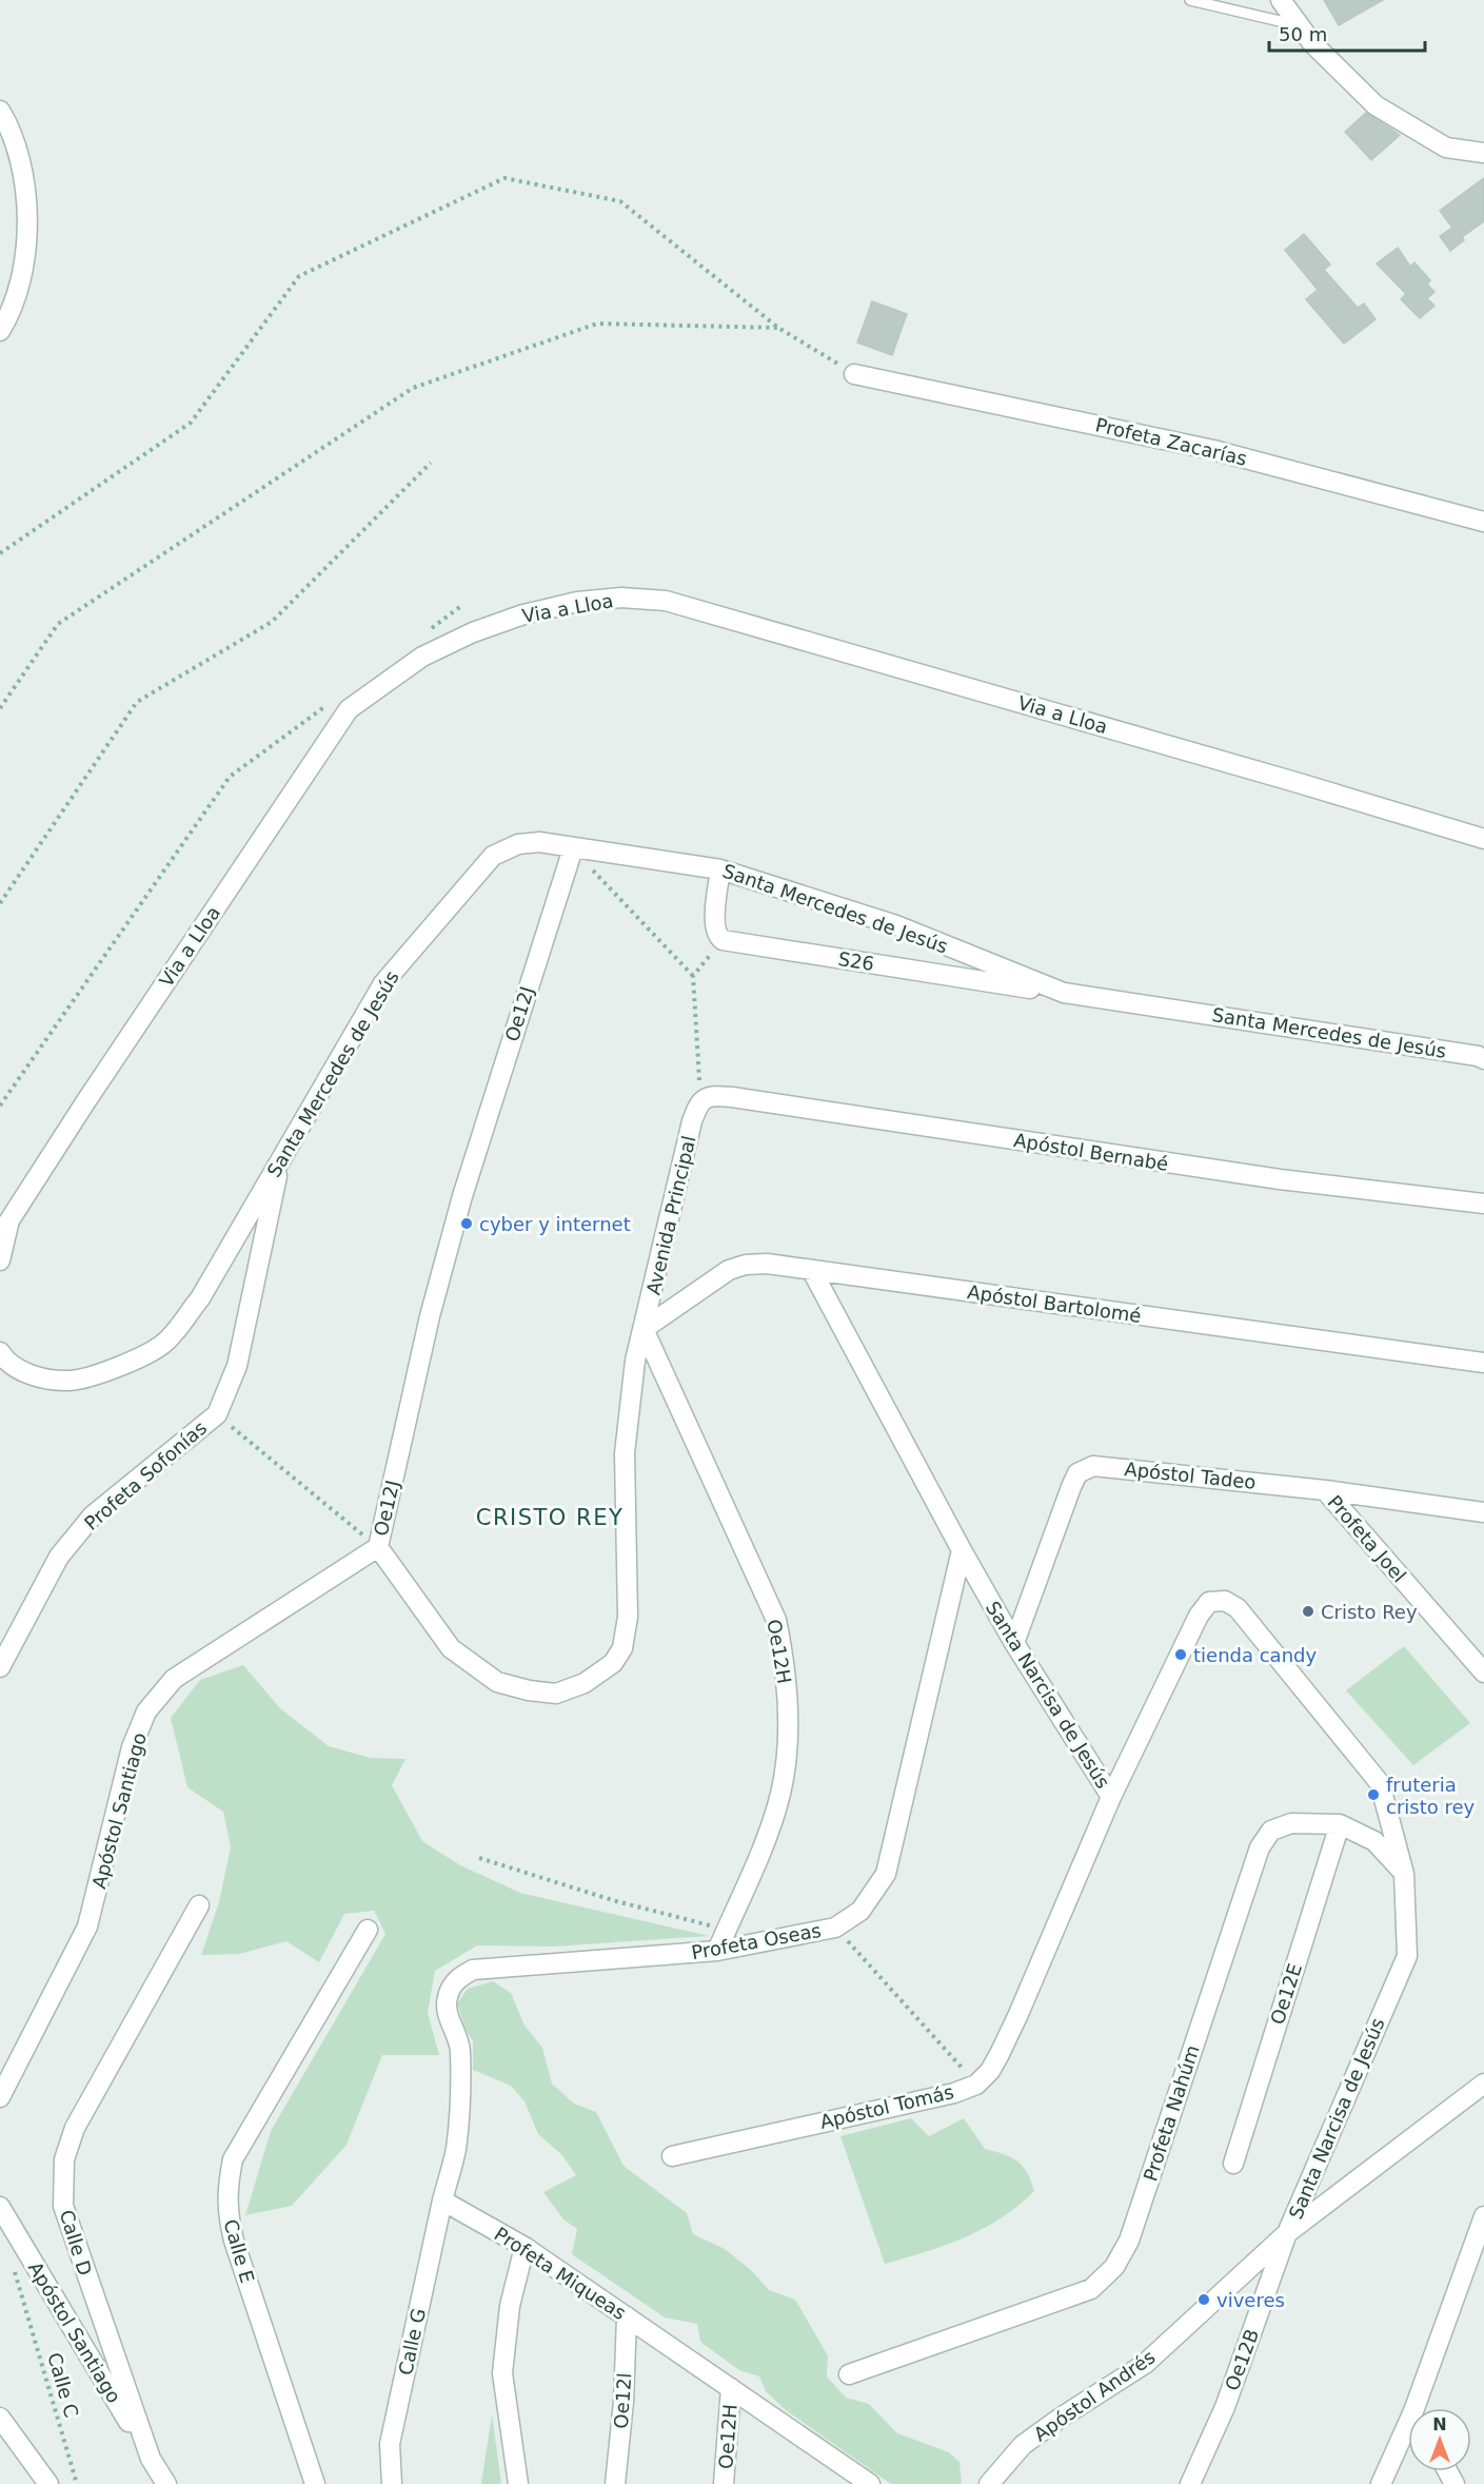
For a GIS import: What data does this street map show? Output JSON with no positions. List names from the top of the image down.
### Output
{
  "streets": {
    "street": [
      "Profeta Zacarías",
      "Via a Lloa",
      "Santa Mercedes de Jesús",
      "S26",
      "Oe12J",
      "Apóstol Bernabé",
      "Avenida Principal",
      "Apóstol Bartolomé",
      "Profeta Sofonías",
      "Apóstol Tadeo",
      "Profeta Joel",
      "Oe12H",
      "Santa Narcisa de Jesús",
      "Apóstol Santiago",
      "Profeta Oseas",
      "Oe12E",
      "Apóstol Tomás",
      "Profeta Nahúm",
      "Calle D",
      "Calle E",
      "Profeta Miqueas",
      "Calle G",
      "Oe12B",
      "Apóstol Andrés",
      "Oe12l"
    ],
    "path": ["Calle C"]
  },
  "crossings": [
    ["Santa Mercedes de Jesús", "S26"],
    ["Santa Mercedes de Jesús", "Oe12J"],
    ["Santa Mercedes de Jesús", "Profeta Sofonías"],
    ["Oe12J", "Avenida Principal"],
    ["Oe12J", "Apóstol Bartolomé"],
    ["Oe12J", "Oe12H"],
    ["Oe12J", "Apóstol Santiago"],
    ["Apóstol Bernabé", "Avenida Principal"],
    ["Avenida Principal", "Apóstol Bartolomé"],
    ["Avenida Principal", "Oe12H"],
    ["Apóstol Bartolomé", "Oe12H"],
    ["Apóstol Bartolomé", "Santa Narcisa de Jesús"],
    ["Apóstol Tadeo", "Profeta Joel"],
    ["Apóstol Tadeo", "Santa Narcisa de Jesús"],
    ["Oe12H", "Profeta Oseas"],
    ["Oe12H", "Profeta Miqueas"],
    ["Santa Narcisa de Jesús", "Profeta Oseas"],
    ["Santa Narcisa de Jesús", "Apóstol Tomás"],
    ["Santa Narcisa de Jesús", "Profeta Nahúm"],
    ["Santa Narcisa de Jesús", "Oe12B"],
    ["Santa Narcisa de Jesús", "Apóstol Andrés"],
    ["Apóstol Santiago", "Calle D"],
    ["Profeta Oseas", "Profeta Miqueas"],
    ["Profeta Oseas", "Calle G"],
    ["Oe12E", "Profeta Nahúm"],
    ["Profeta Miqueas", "Calle G"],
    ["Profeta Miqueas", "Oe12l"],
    ["Oe12B", "Apóstol Andrés"]
  ],
  "districts": ["CRISTO REY"],
  "places": [
    "cyber y internet",
    "Cristo Rey",
    "tienda candy",
    "fruteria cristo rey",
    "viveres"
  ],
  "scale_bar": "50 m",
  "north": "top"
}
